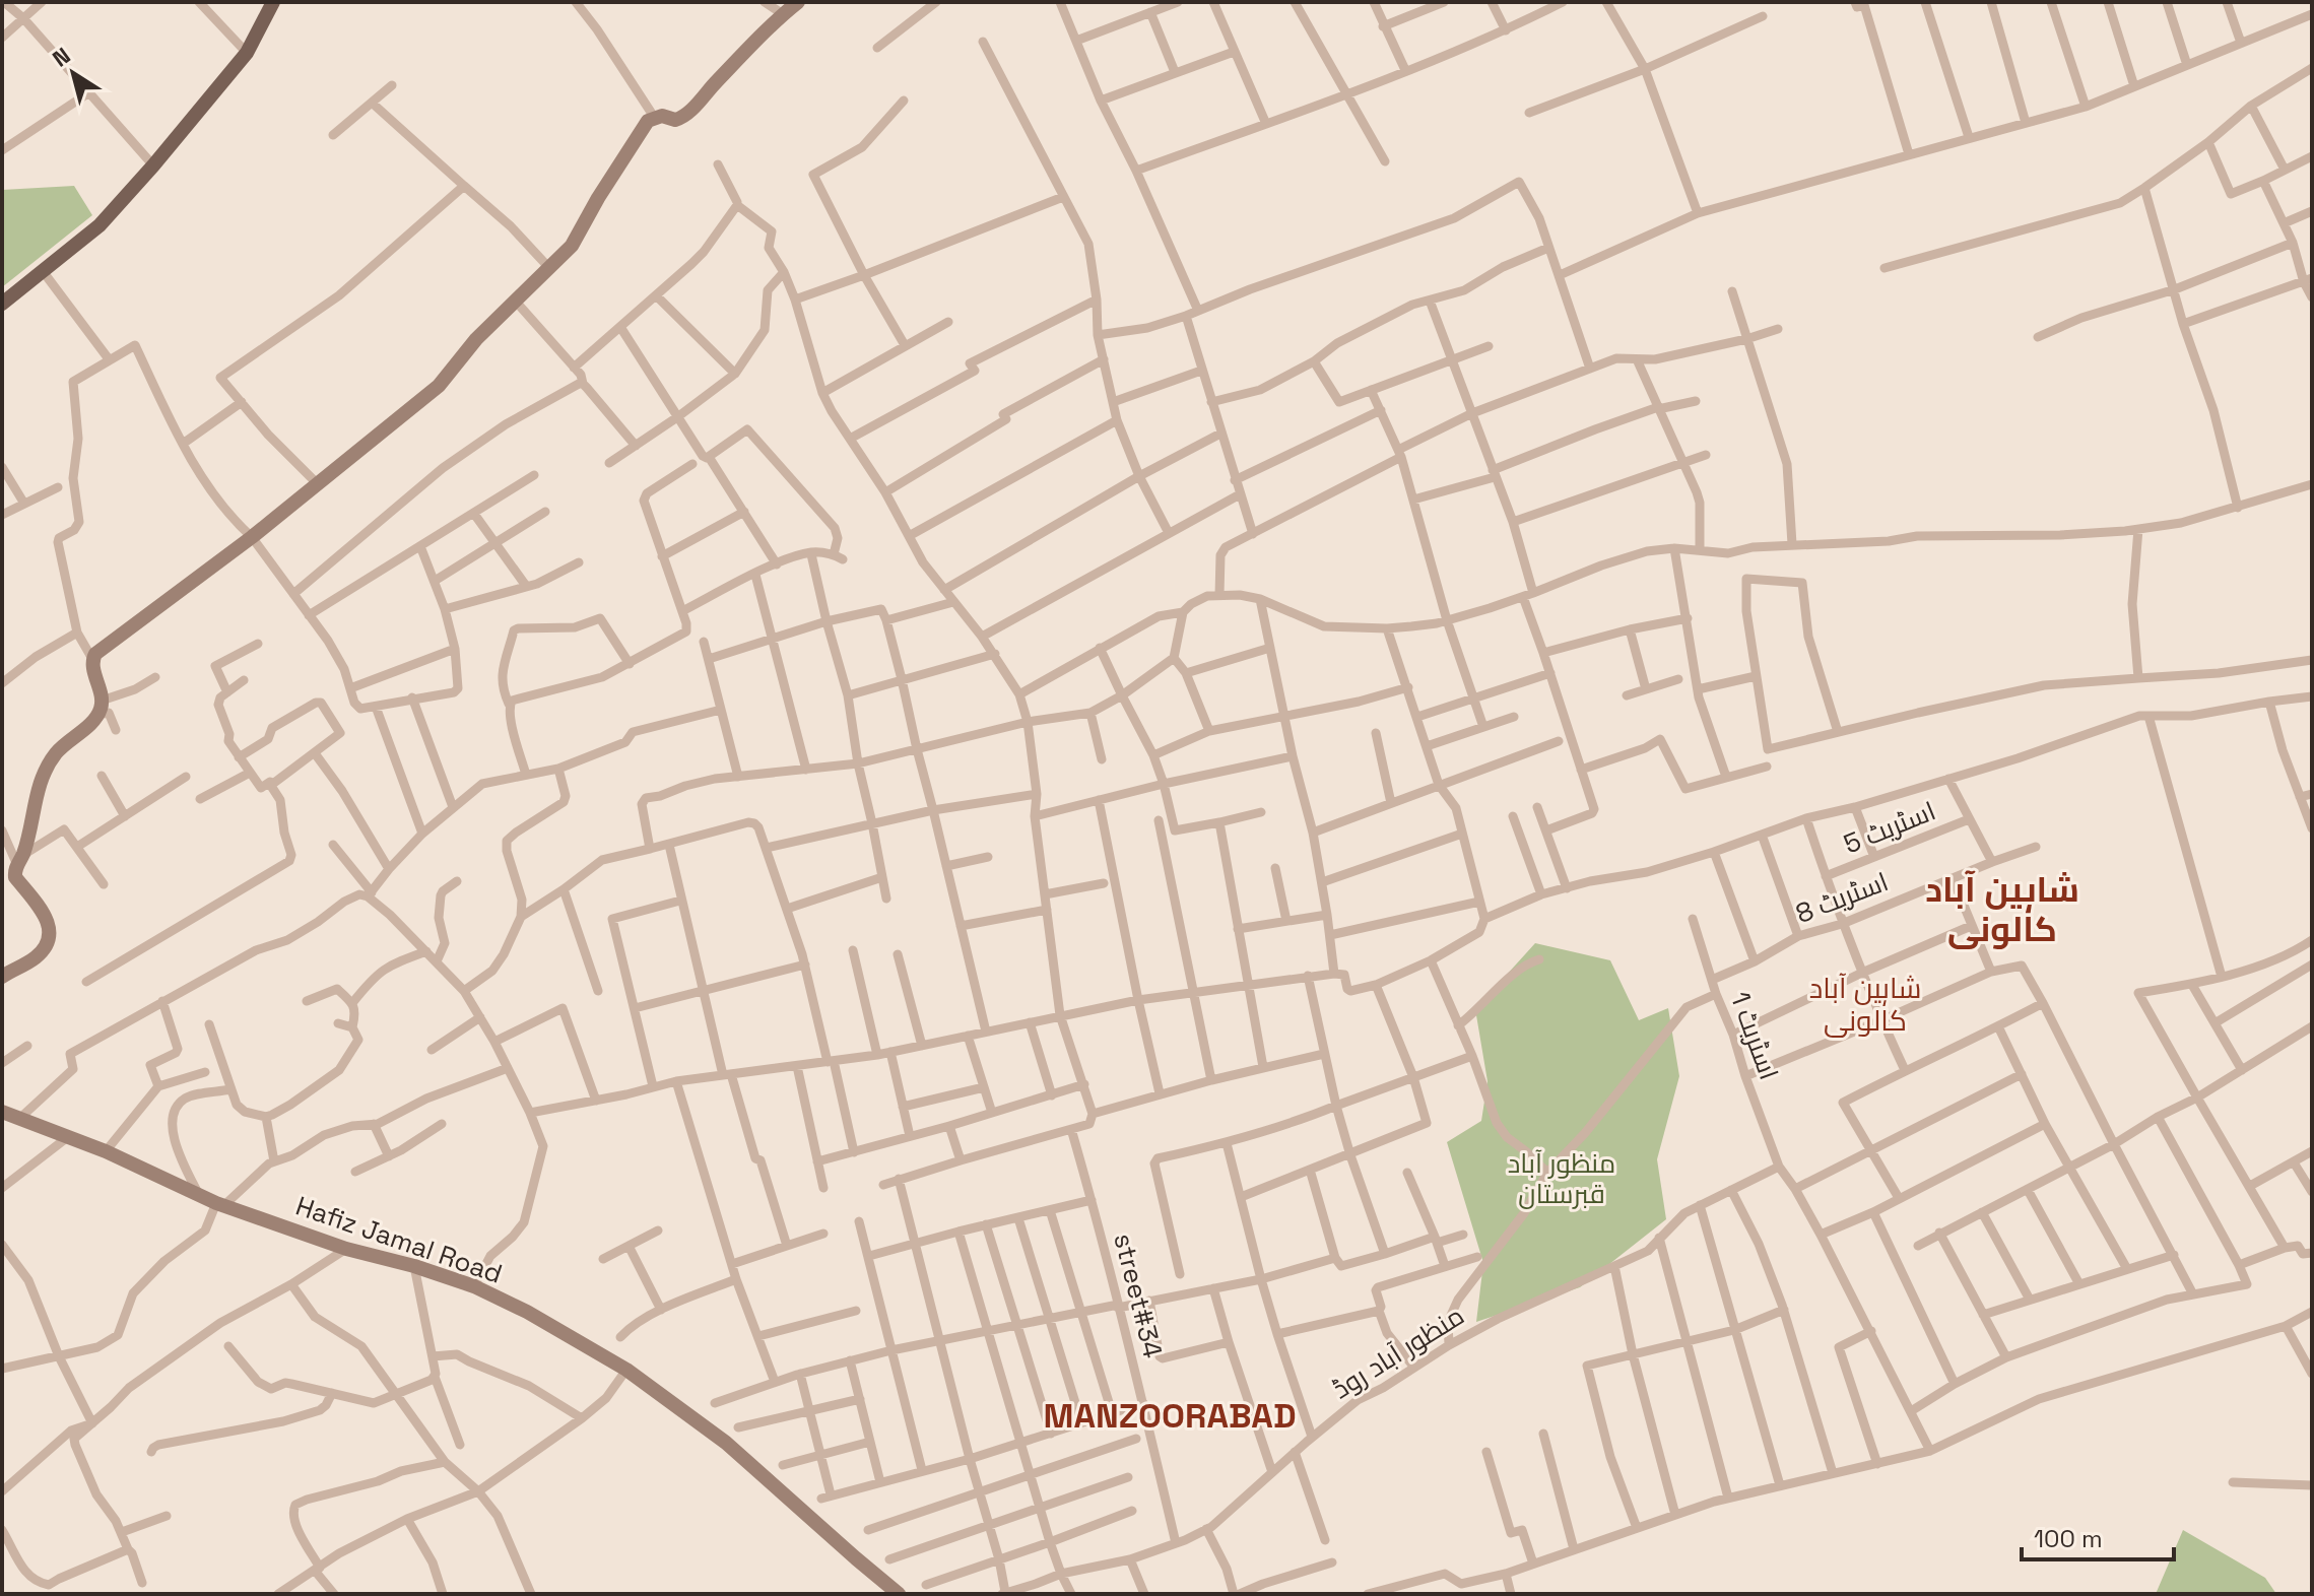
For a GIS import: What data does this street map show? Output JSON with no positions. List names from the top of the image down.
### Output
{
  "streets": {
    "street": [
      "اسٹریٹ 5",
      "اسٹریٹ 8",
      "اسٹریٹ 1",
      "Hafiz Jamal Road",
      "street#34",
      "منظور آباد روڈ"
    ]
  },
  "crossings": [
    ["اسٹریٹ 8", "اسٹریٹ 1"],
    ["اسٹریٹ 1", "منظور آباد روڈ"],
    ["street#34", "منظور آباد روڈ"]
  ],
  "districts": ["شاہین آباد کالونی", "شاہین آباد کالونی", "MANZOORABAD"],
  "parks": ["منظور آباد قبرستان"],
  "scale_bar": "100 m",
  "north": "top left"
}
